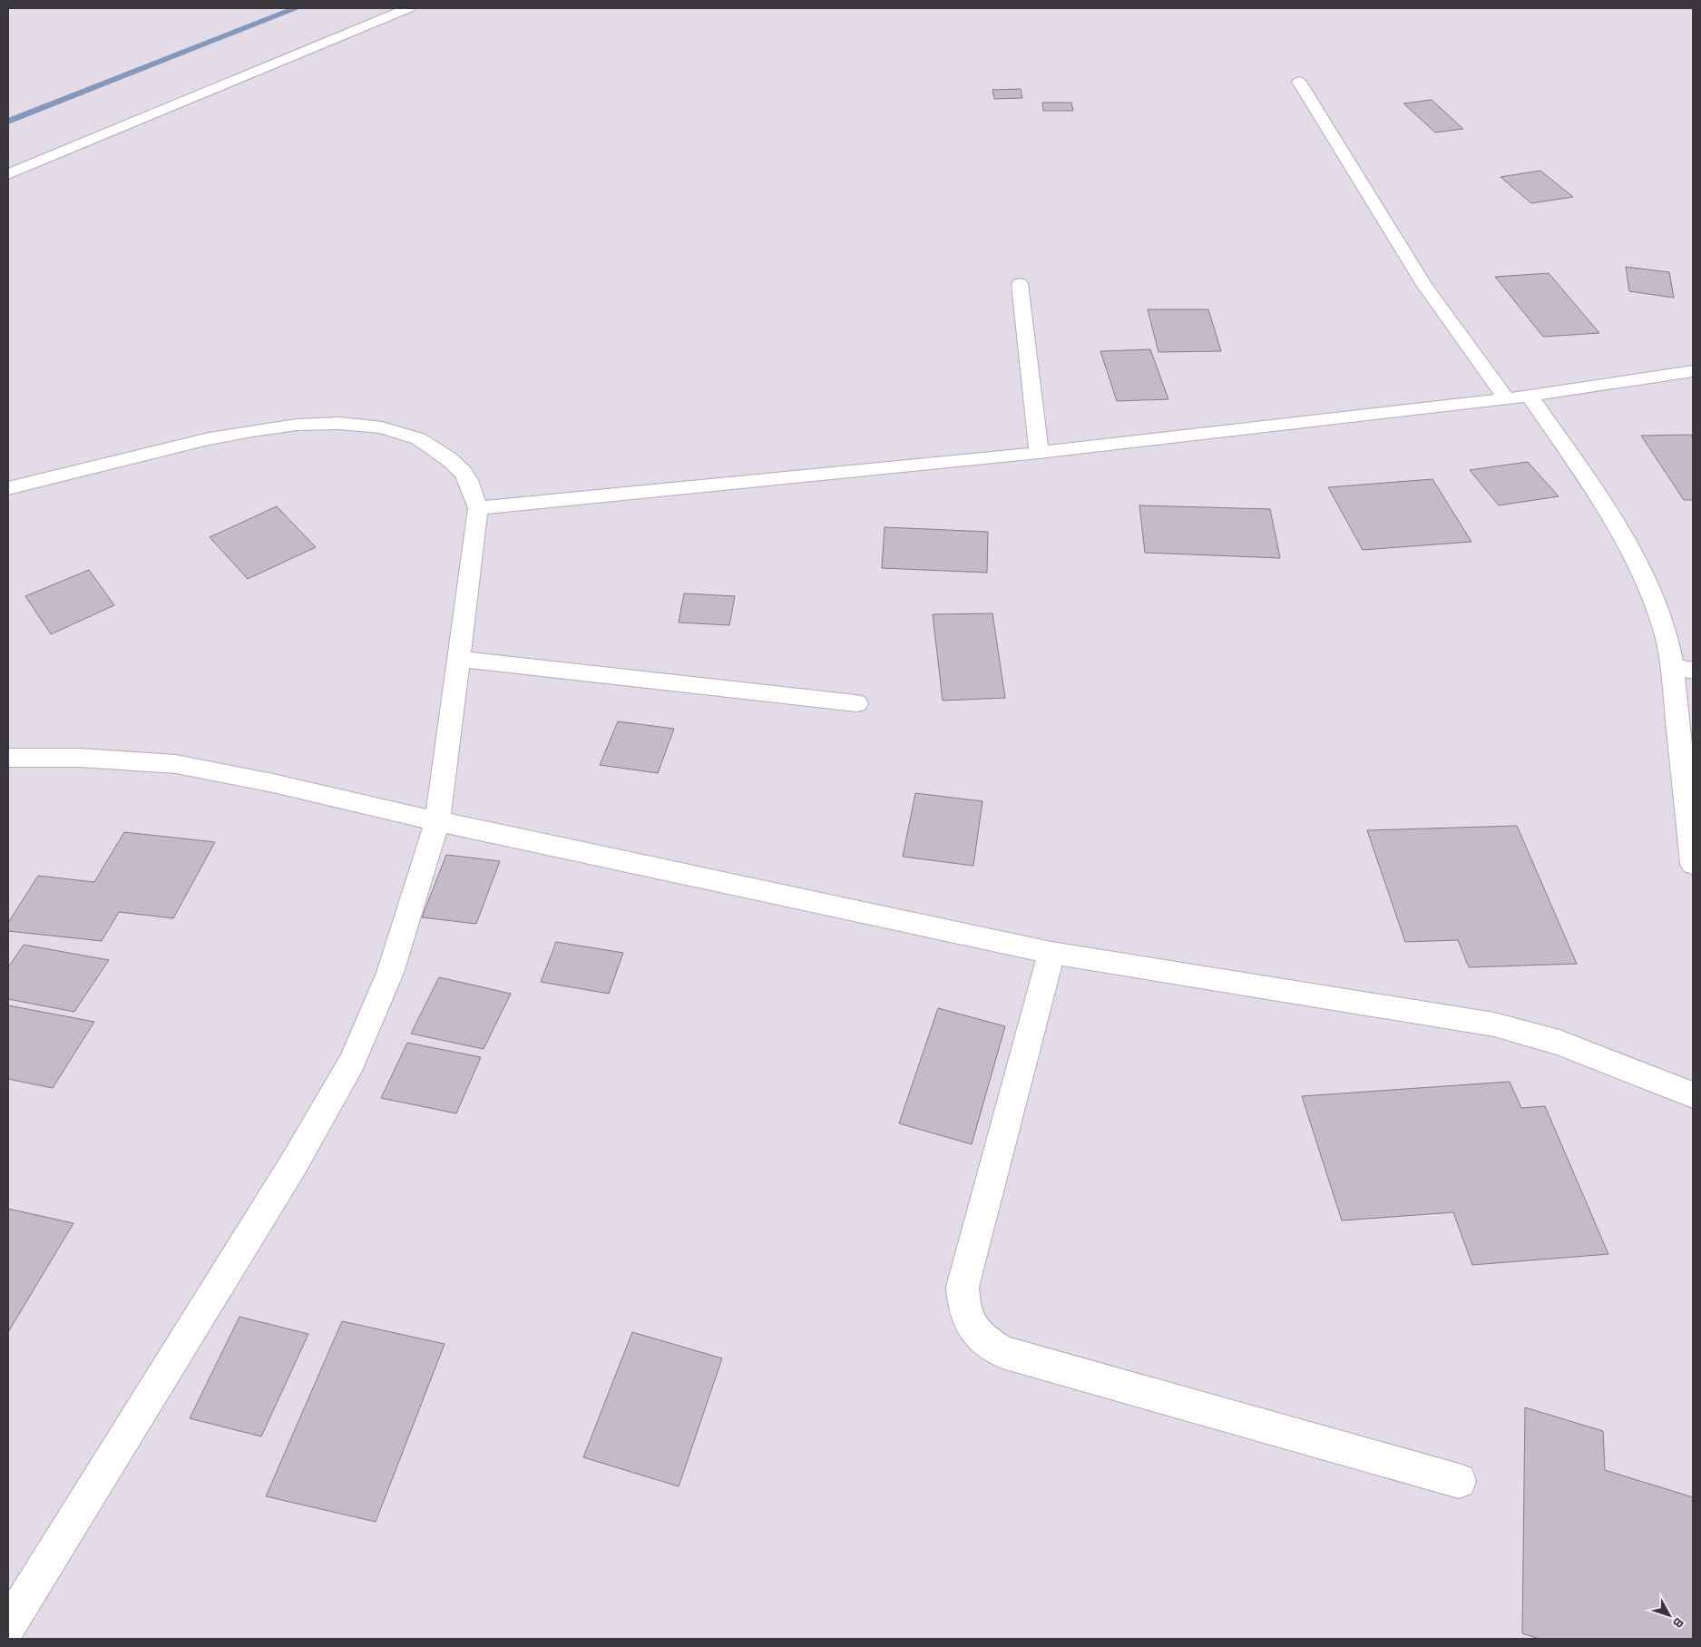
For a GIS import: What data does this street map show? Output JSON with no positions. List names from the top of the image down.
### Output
{
  "north": "bottom right"
}
